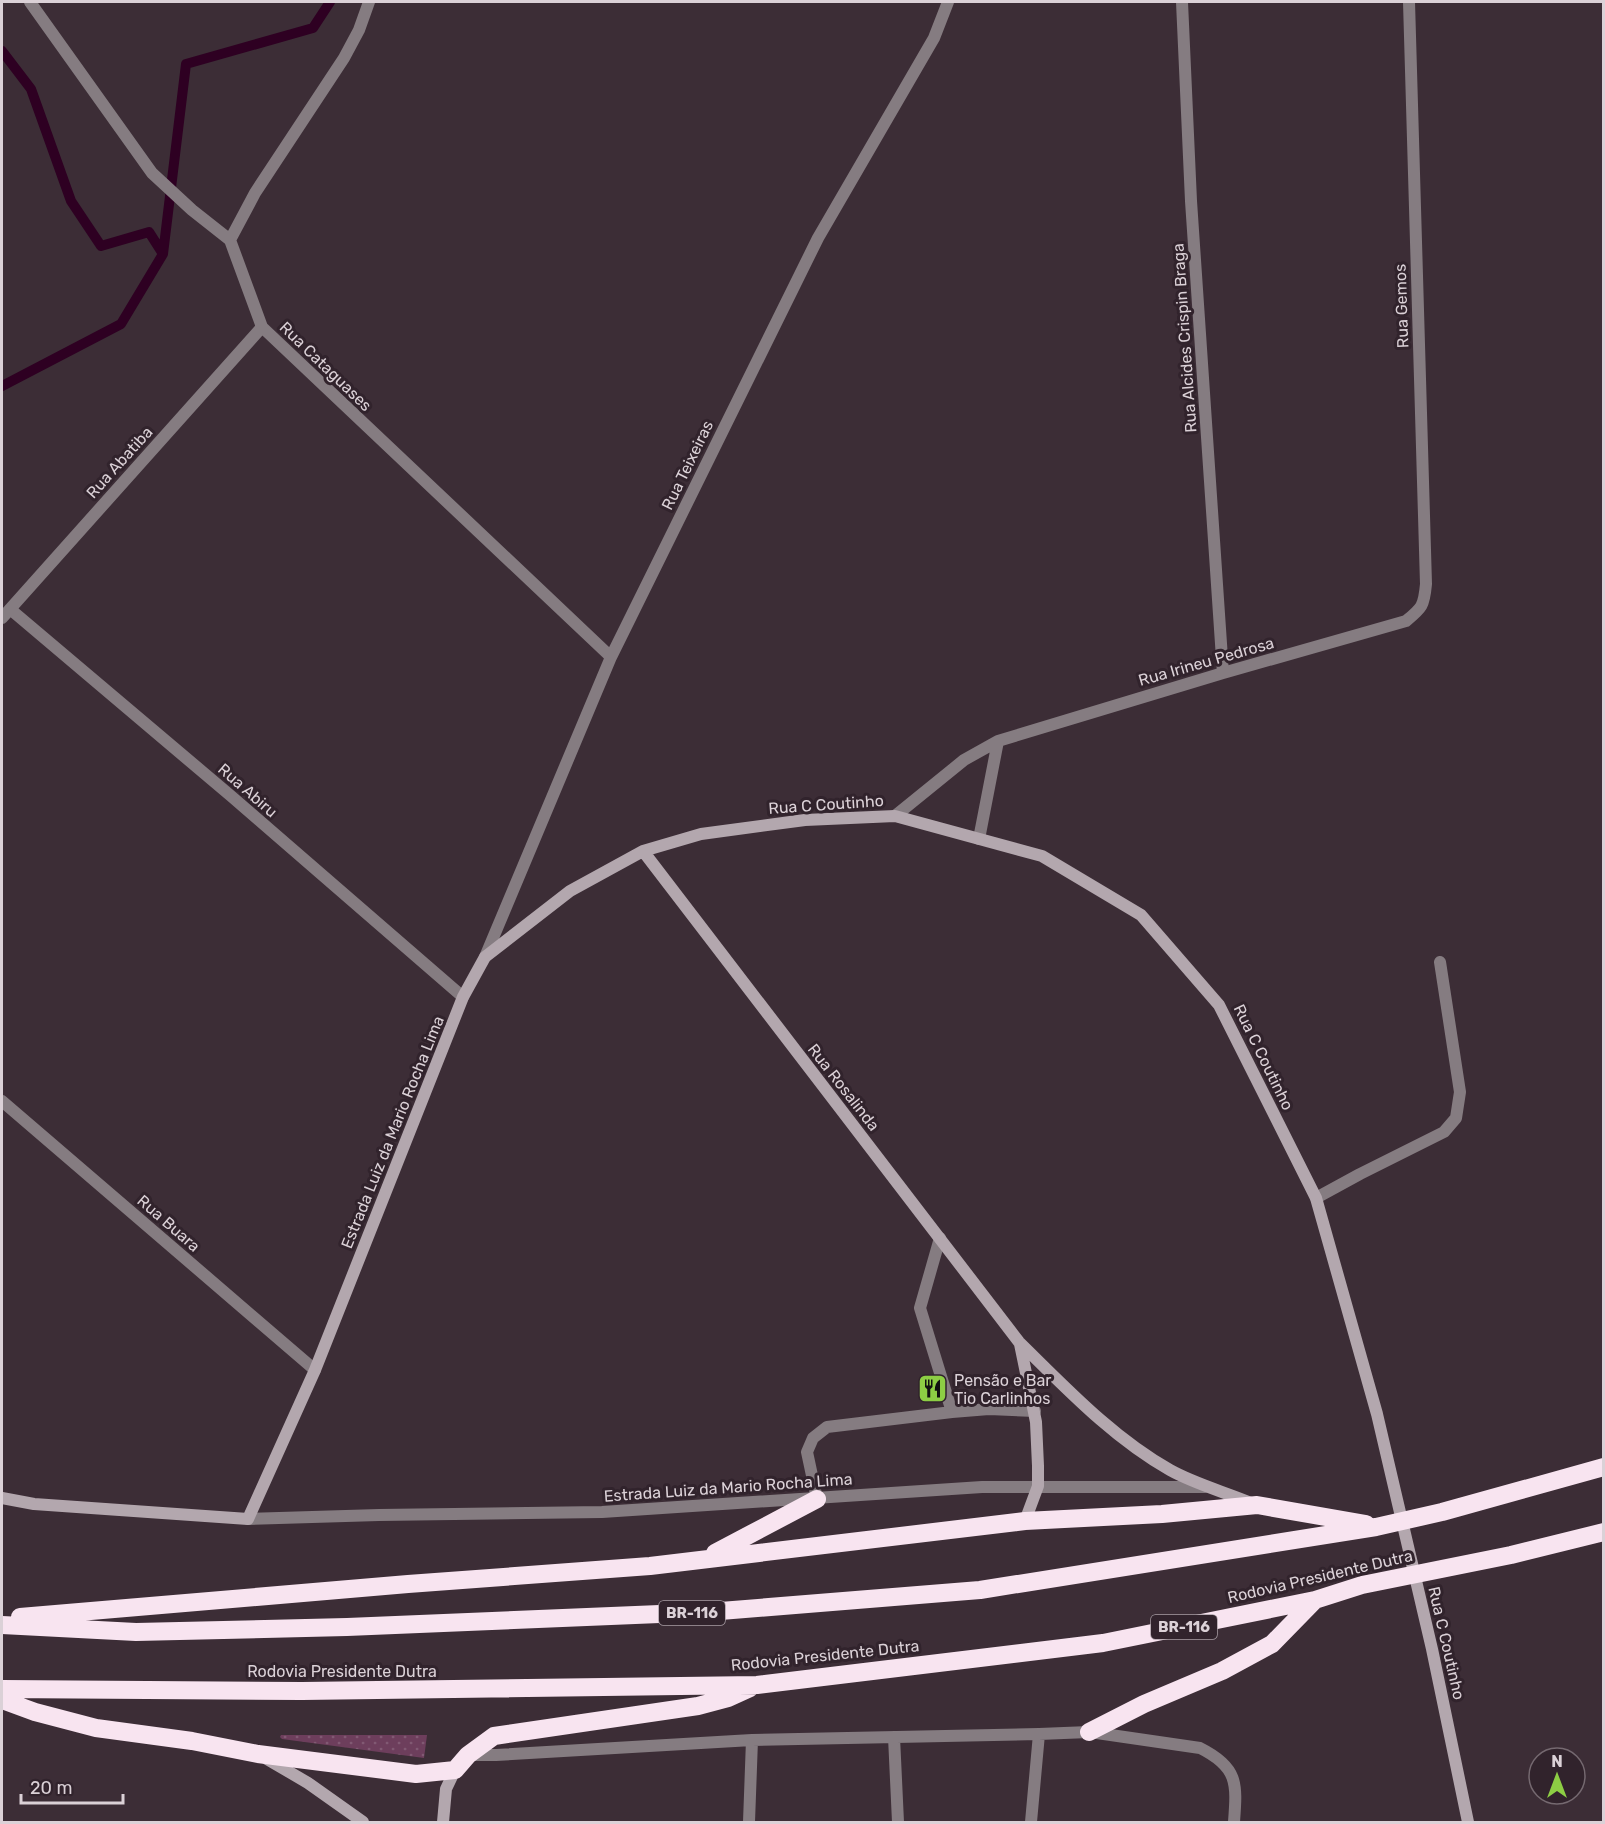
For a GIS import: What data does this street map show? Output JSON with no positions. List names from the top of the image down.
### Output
{
  "streets": {
    "highway": ["Rodovia Presidente Dutra", "BR-116"],
    "main road": ["Rua C Coutinho", "Rua Rosalinda", "Estrada Luiz da Mario Rocha Lima"],
    "street": [
      "Rua Gemos",
      "Rua Alcides Crispin Braga",
      "Rua Cataguases",
      "Rua Abatiba",
      "Rua Teixeiras",
      "Rua Irineu Pedrosa",
      "Rua Abiru",
      "Rua Buara"
    ]
  },
  "crossings": [
    ["Rua Gemos", "Rua Irineu Pedrosa"],
    ["Rua Alcides Crispin Braga", "Rua Irineu Pedrosa"],
    ["Rua Cataguases", "Rua Abatiba"],
    ["Rua Cataguases", "Rua Teixeiras"],
    ["Rua Abatiba", "Rua Abiru"],
    ["Rua Teixeiras", "Rua C Coutinho"],
    ["Rua Teixeiras", "Estrada Luiz da Mario Rocha Lima"],
    ["Rua Irineu Pedrosa", "Rua C Coutinho"],
    ["Rua Abiru", "Estrada Luiz da Mario Rocha Lima"],
    ["Rua C Coutinho", "Rua Rosalinda"],
    ["Rua C Coutinho", "Estrada Luiz da Mario Rocha Lima"],
    ["Rua Rosalinda", "Estrada Luiz da Mario Rocha Lima"],
    ["Estrada Luiz da Mario Rocha Lima", "Rua Buara"]
  ],
  "places": {
    "restaurant": ["Pensão e Bar Tio Carlinhos"]
  },
  "scale_bar": "20 m",
  "north": "top"
}
